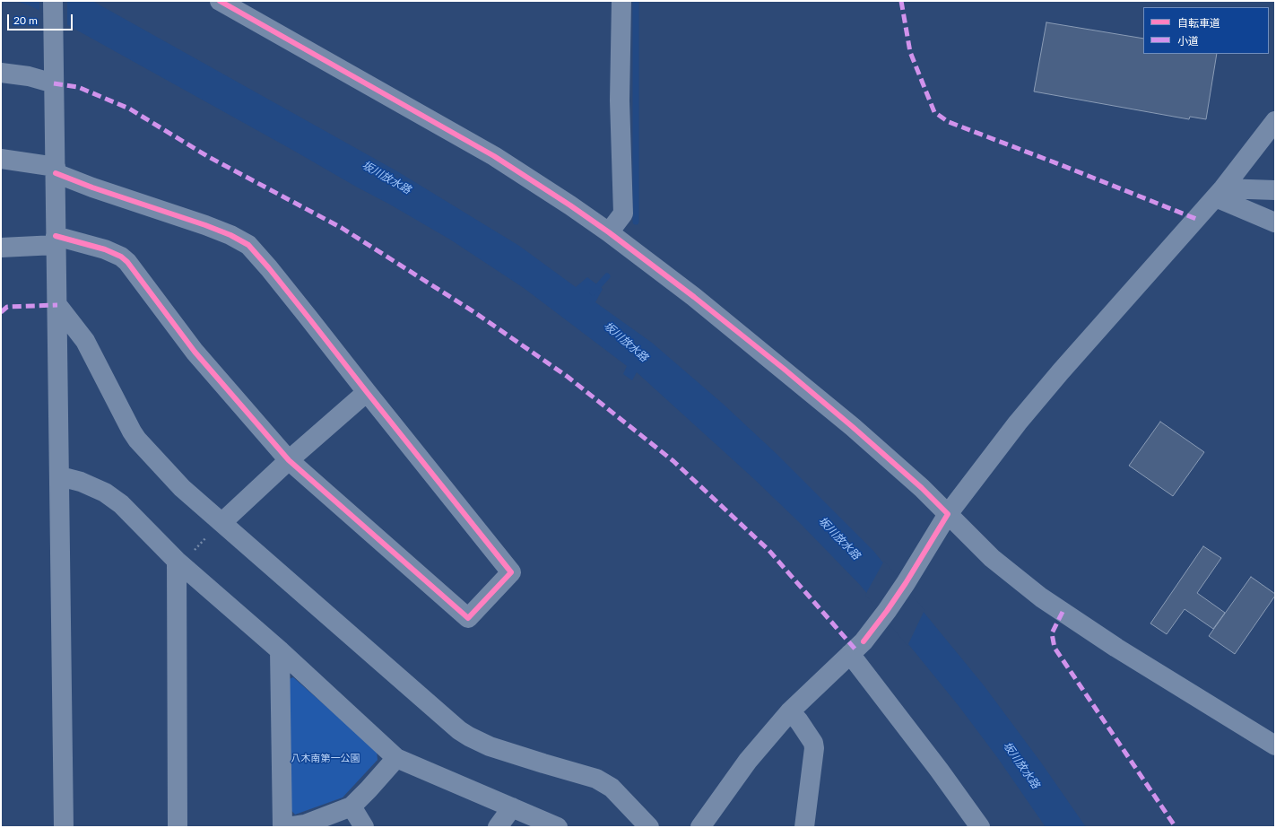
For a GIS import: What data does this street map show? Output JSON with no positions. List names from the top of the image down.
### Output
{
  "water": ["坂川放水路"],
  "parks": ["八木南第一公園"],
  "legend": ["自転車道", "小道"],
  "scale_bar": "20 m"
}
